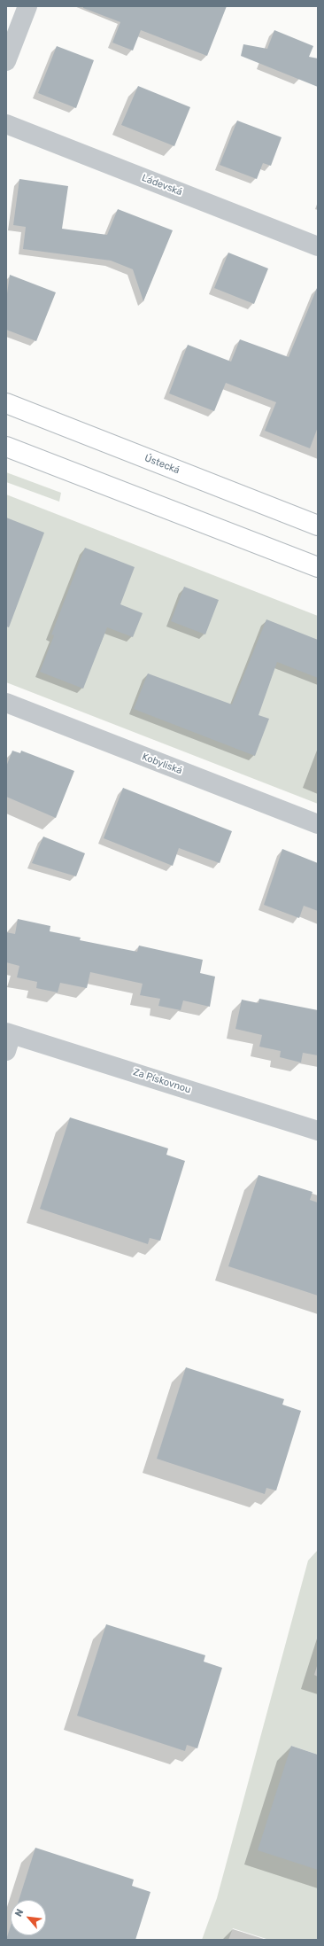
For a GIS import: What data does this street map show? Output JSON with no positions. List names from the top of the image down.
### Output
{
  "streets": {
    "main road": ["Ústecká"],
    "street": ["Ládevská", "Kobyliská", "Za Pískovnou"]
  },
  "north": "top left"
}
